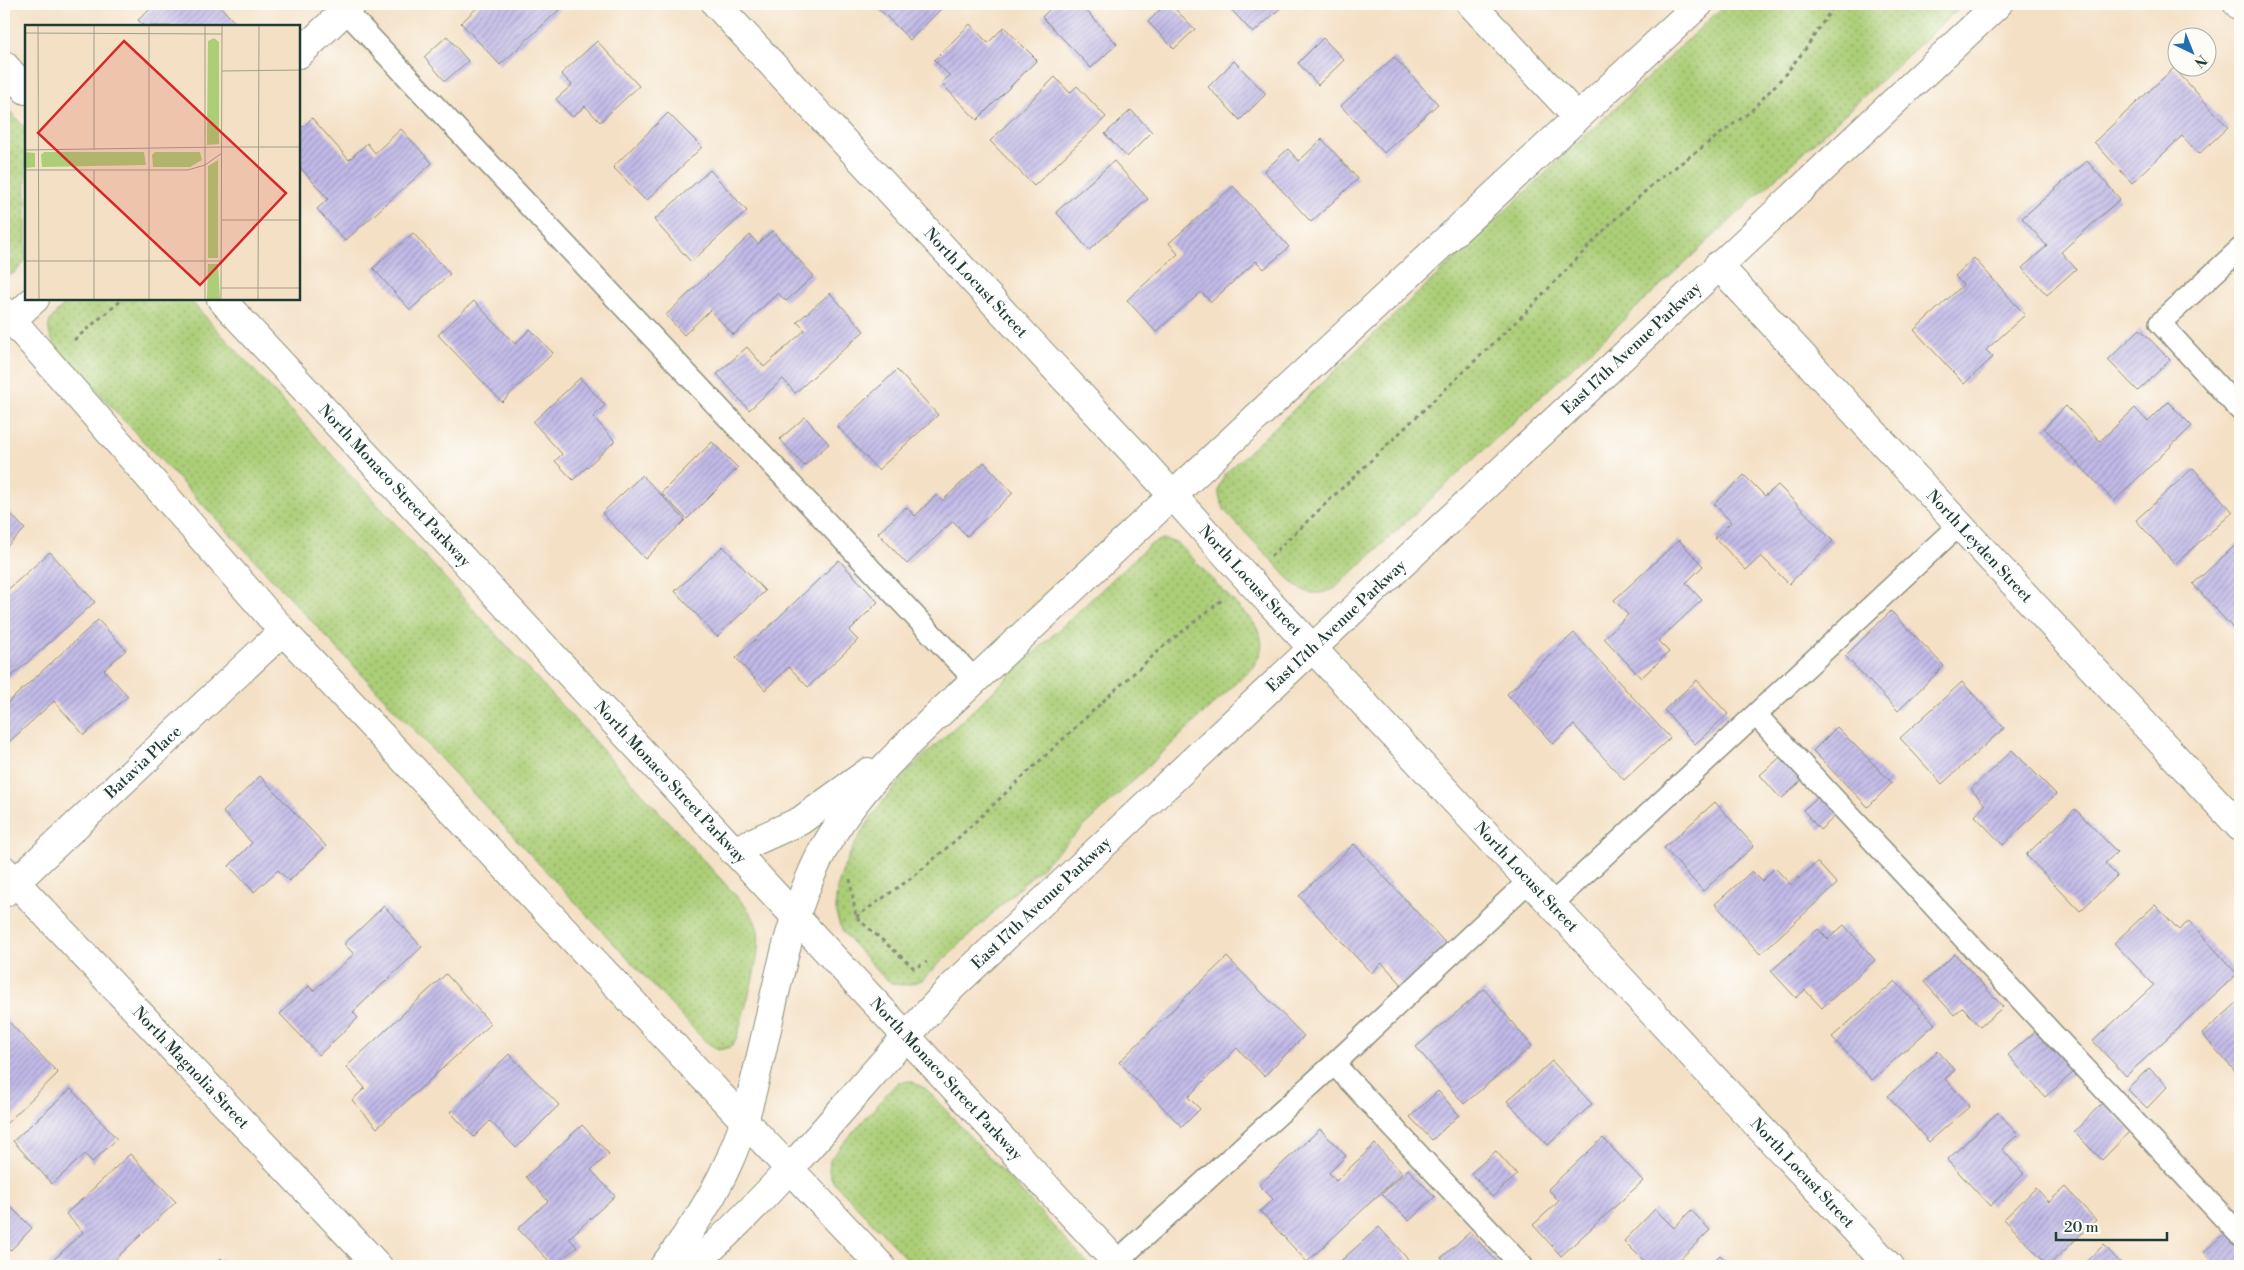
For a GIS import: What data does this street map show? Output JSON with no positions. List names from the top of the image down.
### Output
{
  "streets": {
    "main road": [
      "North Locust Street",
      "East 17th Avenue Parkway",
      "North Monaco Street Parkway",
      "North Leyden Street",
      "Batavia Place",
      "North Magnolia Street"
    ]
  },
  "crossings": [
    ["North Locust Street", "East 17th Avenue Parkway"],
    ["East 17th Avenue Parkway", "North Monaco Street Parkway"],
    ["East 17th Avenue Parkway", "North Leyden Street"],
    ["Batavia Place", "North Magnolia Street"]
  ],
  "scale_bar": "20 m",
  "north": "bottom right"
}
